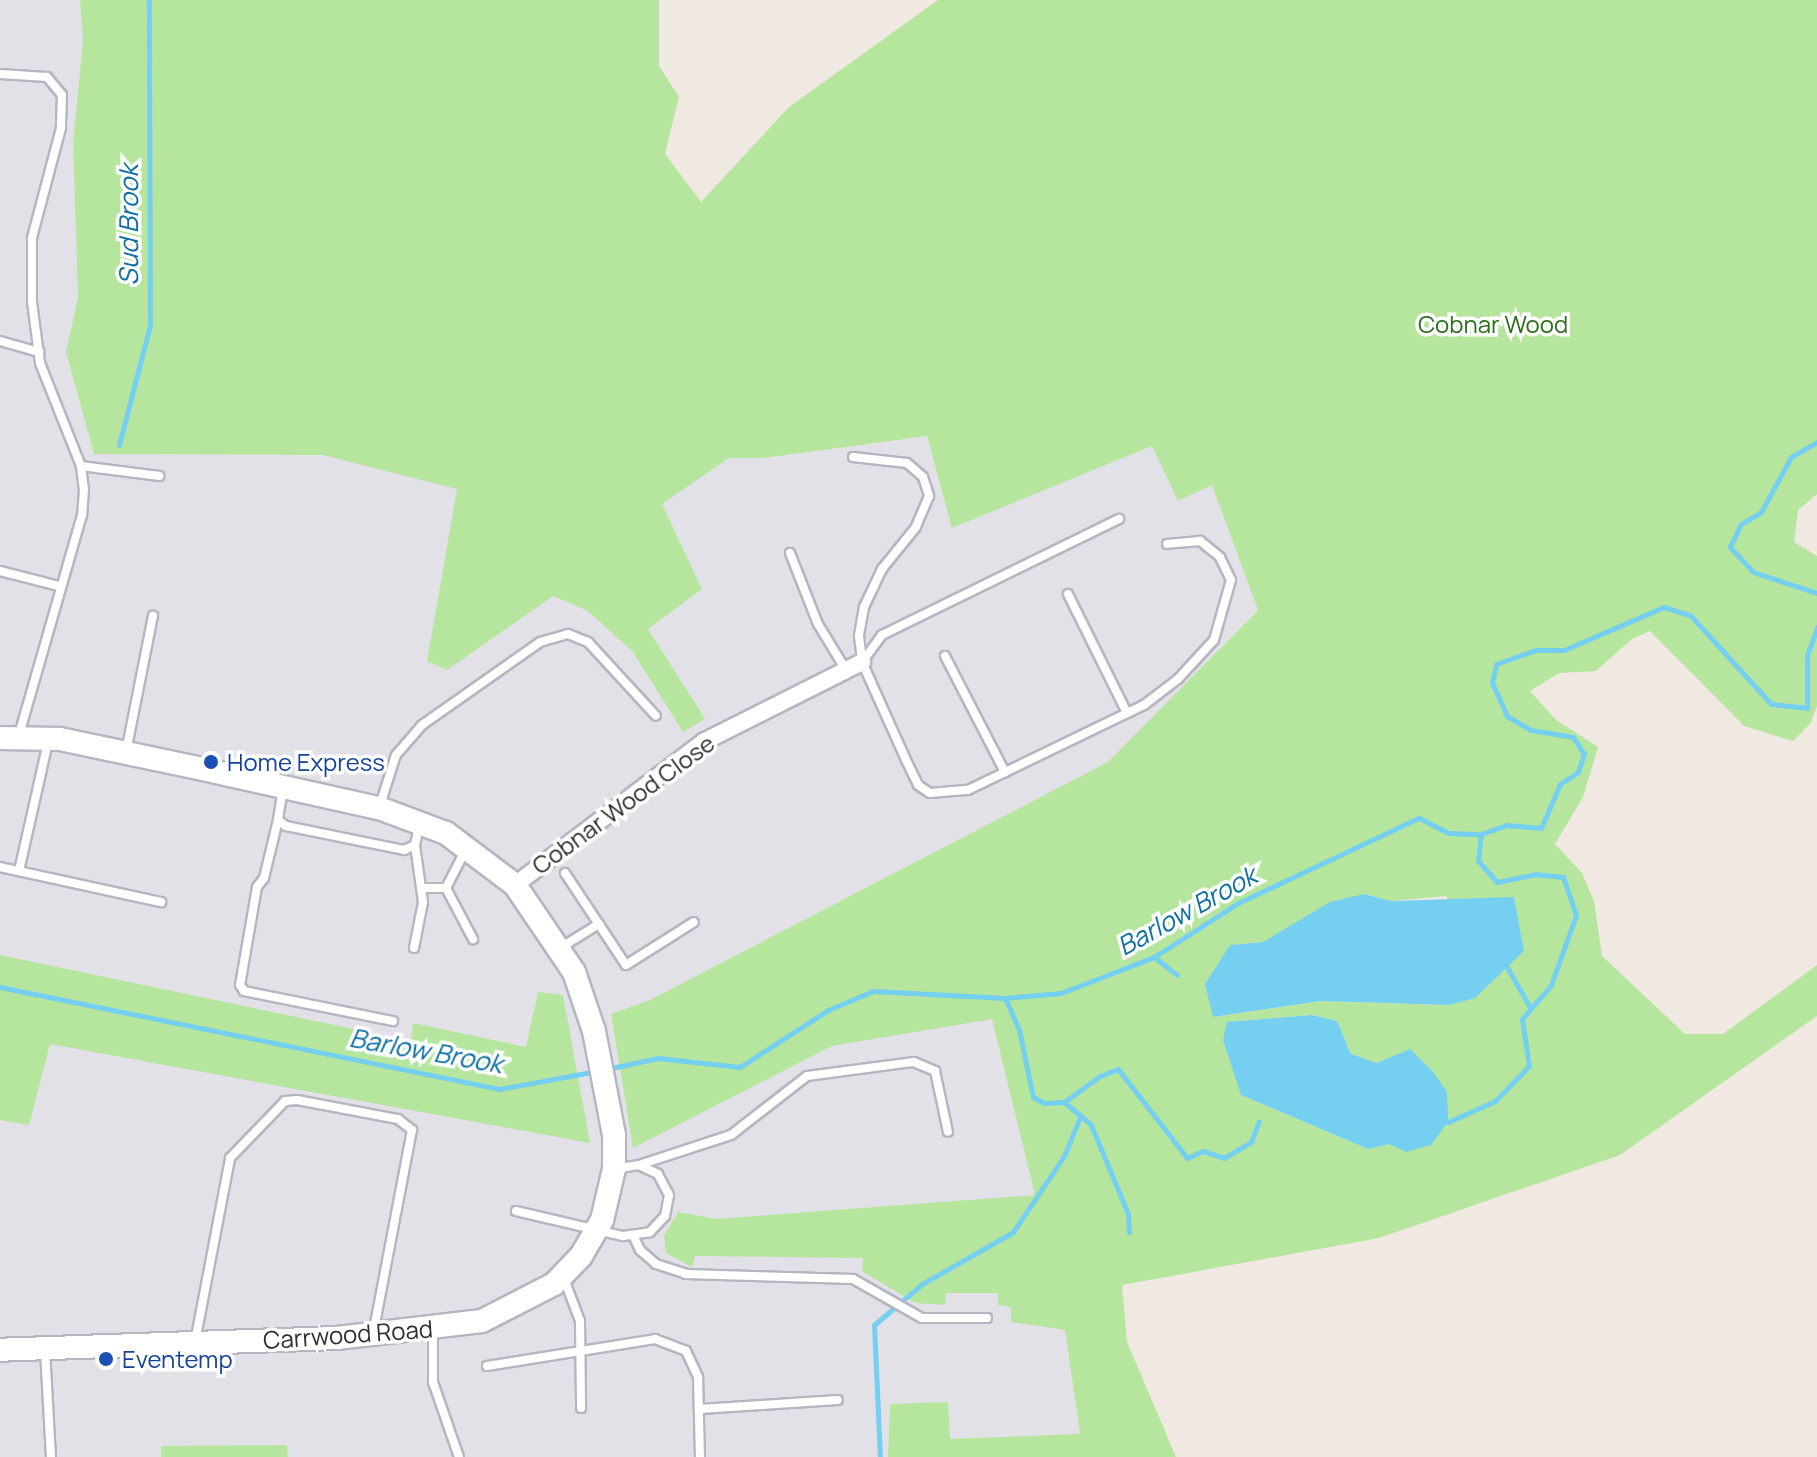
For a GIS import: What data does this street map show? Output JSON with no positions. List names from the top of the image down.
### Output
{
  "streets": {
    "street": ["Cobnar Wood Close", "Carrwood Road"]
  },
  "water": ["Sud Brook", "Barlow Brook"],
  "parks": ["Cobnar Wood"],
  "places": ["Home Express", "Eventemp"]
}
